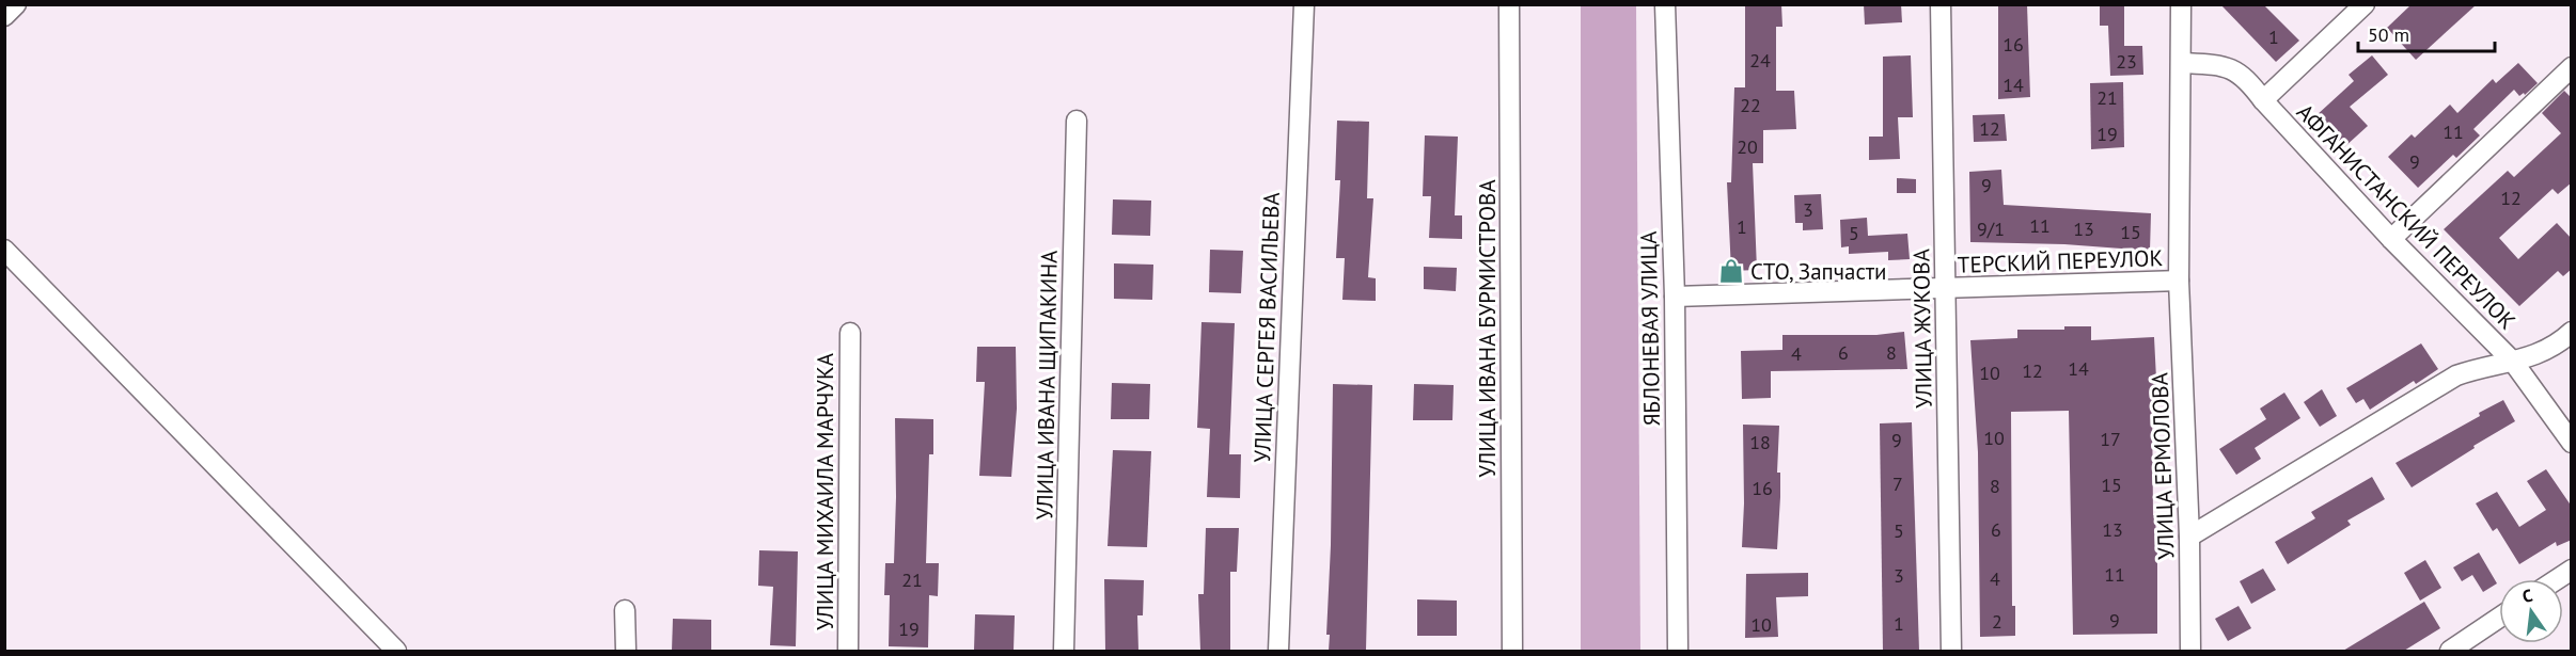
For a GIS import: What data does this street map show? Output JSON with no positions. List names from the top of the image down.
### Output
{
  "streets": {
    "street": [
      "АФГАНИСТАНСКИЙ ПЕРЕУЛОК",
      "ТЕРСКИЙ ПЕРЕУЛОК",
      "УЛИЦА СЕРГЕЯ ВАСИЛЬЕВА",
      "УЛИЦА ИВАНА БУРМИСТРОВА",
      "ЯБЛОНЕВАЯ УЛИЦА",
      "УЛИЦА ЖУКОВА",
      "УЛИЦА ИВАНА ЩИПАКИНА",
      "УЛИЦА ЕРМОЛОВА",
      "УЛИЦА МИХАИЛА МАРЧУКА"
    ]
  },
  "crossings": [
    ["АФГАНИСТАНСКИЙ ПЕРЕУЛОК", "УЛИЦА ЕРМОЛОВА"],
    ["ТЕРСКИЙ ПЕРЕУЛОК", "ЯБЛОНЕВАЯ УЛИЦА"],
    ["ТЕРСКИЙ ПЕРЕУЛОК", "УЛИЦА ЖУКОВА"],
    ["ТЕРСКИЙ ПЕРЕУЛОК", "УЛИЦА ЕРМОЛОВА"]
  ],
  "places": {
    "shop": ["СТО, Запчасти"]
  },
  "house_numbers": [
    "1",
    "16",
    "24",
    "23",
    "14",
    "21",
    "22",
    "12",
    "11",
    "19",
    "20",
    "9",
    "9",
    "12",
    "3",
    "11",
    "1",
    "9/1",
    "13",
    "15",
    "5",
    "6",
    "8",
    "4",
    "14",
    "12",
    "10",
    "10",
    "17",
    "9",
    "18",
    "7",
    "15",
    "8",
    "16",
    "6",
    "13",
    "5",
    "11",
    "3",
    "4",
    "21",
    "9",
    "2",
    "1",
    "10",
    "19"
  ],
  "scale_bar": "50 m",
  "north": "top"
}
